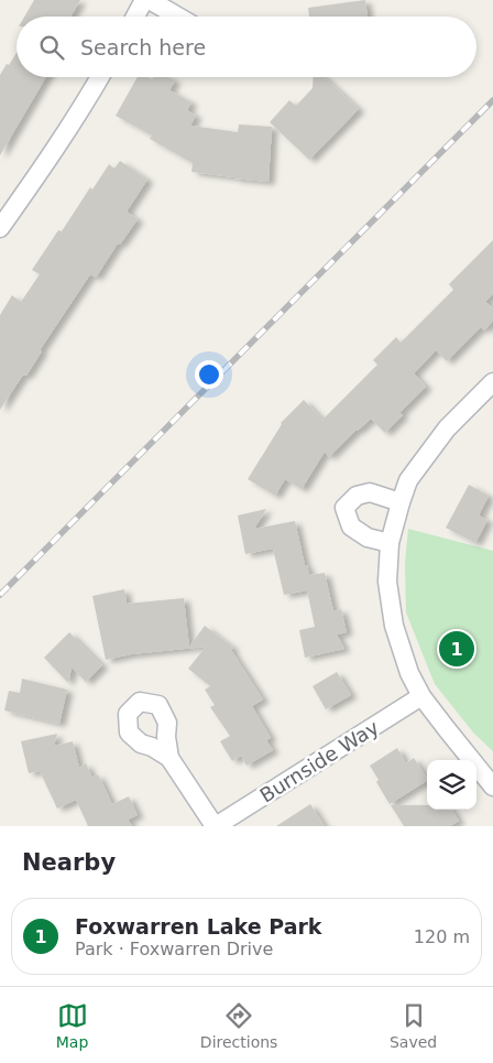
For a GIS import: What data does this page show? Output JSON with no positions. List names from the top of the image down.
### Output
{
  "streets": {
    "street": ["Burnside Way"]
  },
  "page": {
    "search": "Search here",
    "pins": "1",
    "heading": "Nearby",
    "list": [
      {
        "mark": "1",
        "name": "Foxwarren Lake Park",
        "note": "Park · Foxwarren Drive",
        "value": "120 m"
      }
    ],
    "nav": ["Map", "Directions", "Saved"]
  }
}
